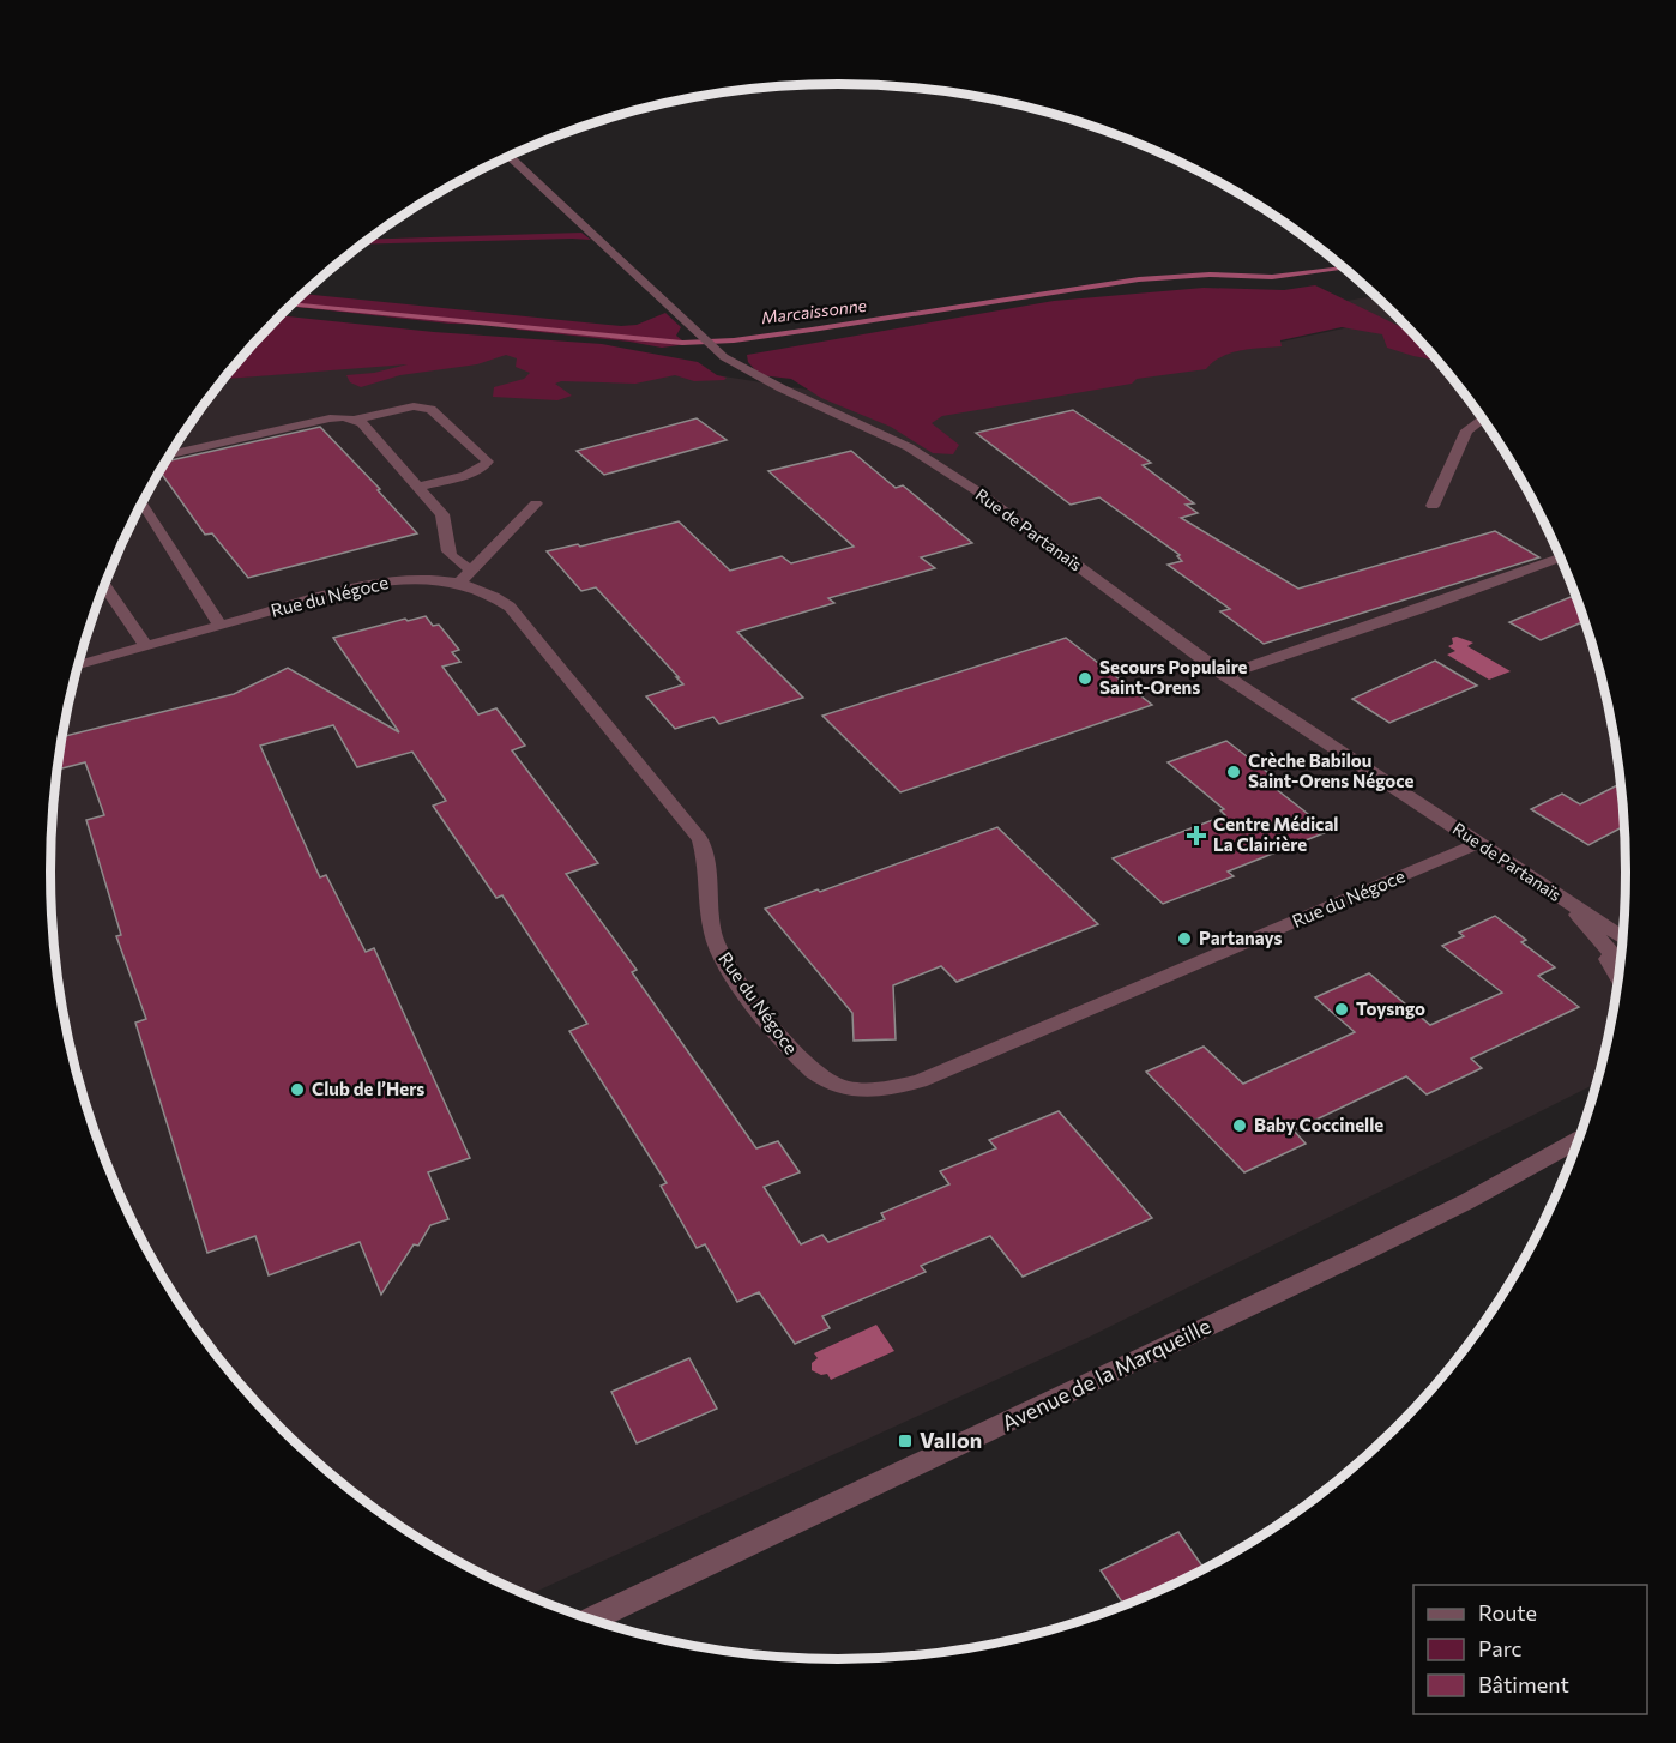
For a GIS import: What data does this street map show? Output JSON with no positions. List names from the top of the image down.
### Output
{
  "streets": {
    "street": ["Rue de Partanaïs", "Rue du Négoce", "Avenue de la Marqueille"]
  },
  "crossings": [
    ["Rue de Partanaïs", "Rue du Négoce"]
  ],
  "water": ["Marcaissonne"],
  "places": {
    "other": [
      "Secours Populaire Saint-Orens",
      "Crèche Babilou Saint-Orens Négoce",
      "Partanays",
      "Toysngo",
      "Club de l’Hers",
      "Baby Coccinelle"
    ],
    "health": ["Centre Médical La Clairière"],
    "transit": ["Vallon"]
  },
  "legend": ["Route", "Parc", "Bâtiment"]
}
